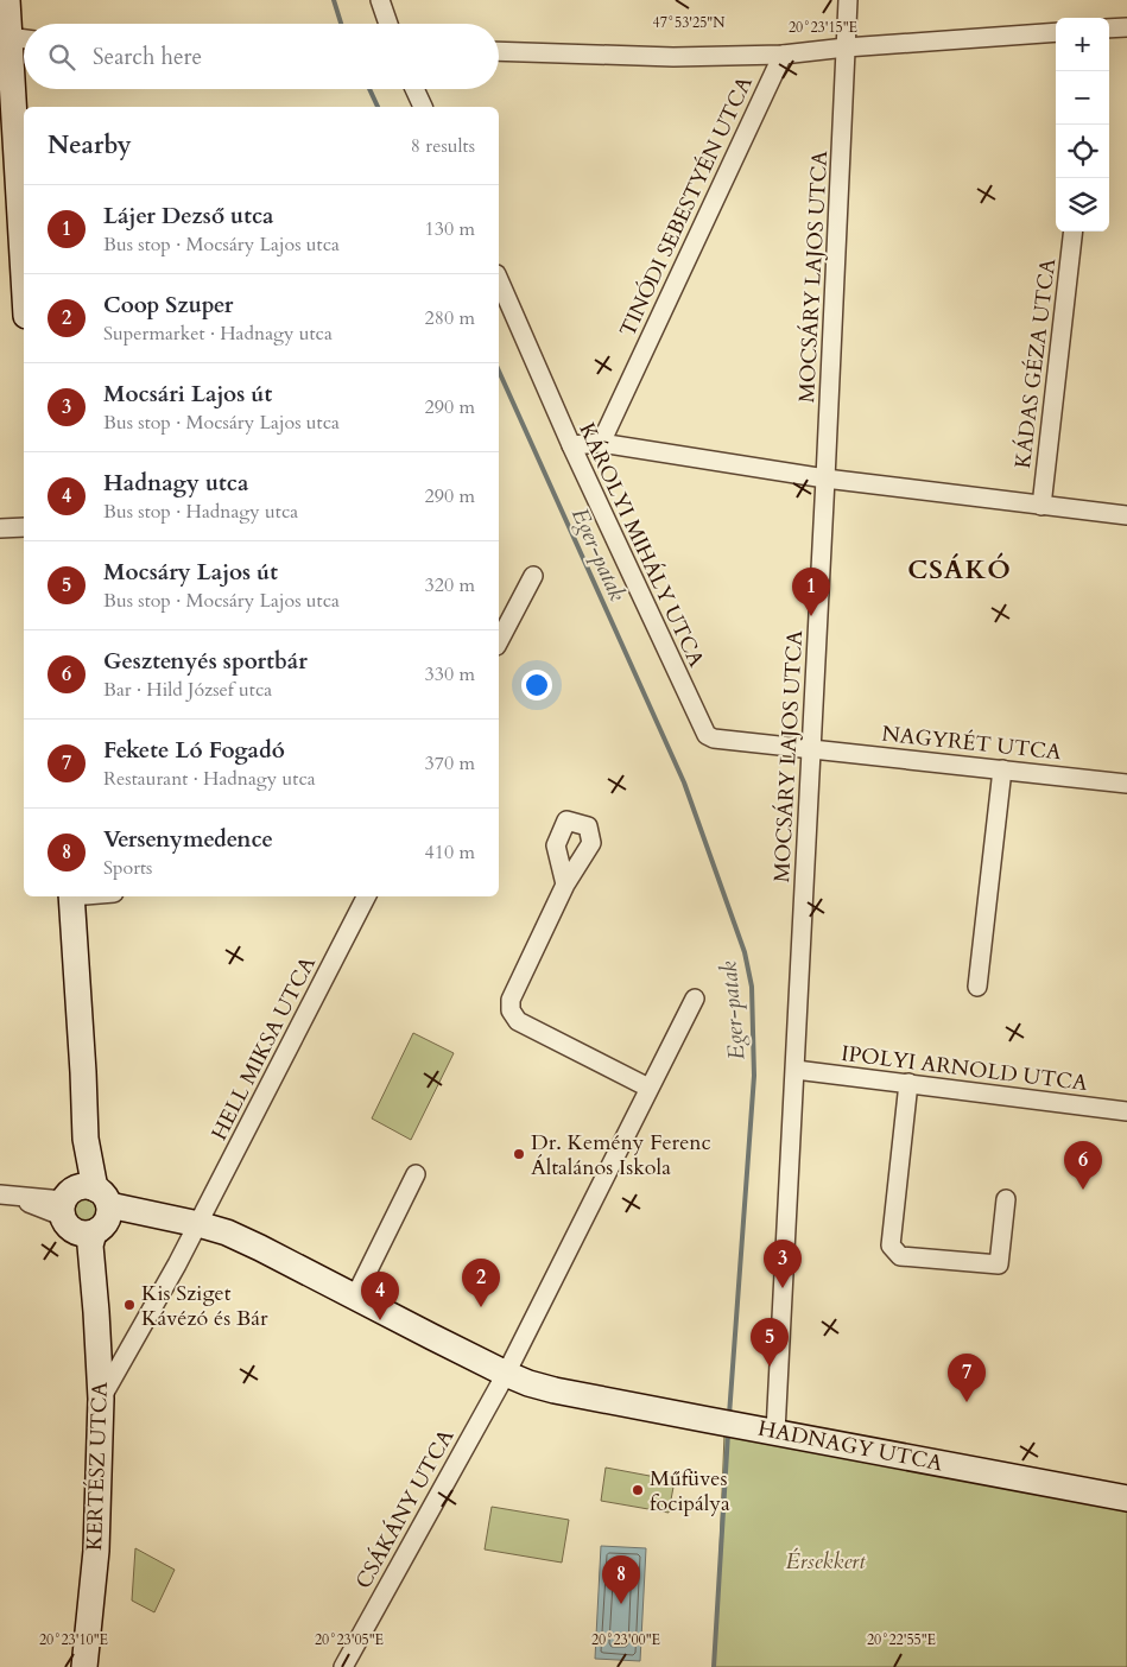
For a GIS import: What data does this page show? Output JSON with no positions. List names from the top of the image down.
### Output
{
  "streets": {
    "street": [
      "TINÓDI SEBESTYÉN UTCA",
      "MOCSÁRY LAJOS UTCA",
      "KÁDAS GÉZA UTCA",
      "KÁROLYI MIHÁLY UTCA",
      "NAGYRÉT UTCA",
      "HELL MIKSA UTCA",
      "IPOLYI ARNOLD UTCA",
      "HADNAGY UTCA",
      "KERTÉSZ UTCA",
      "CSÁKÁNY UTCA"
    ]
  },
  "crossings": [
    ["MOCSÁRY LAJOS UTCA", "KÁROLYI MIHÁLY UTCA"],
    ["MOCSÁRY LAJOS UTCA", "NAGYRÉT UTCA"],
    ["MOCSÁRY LAJOS UTCA", "IPOLYI ARNOLD UTCA"],
    ["MOCSÁRY LAJOS UTCA", "HADNAGY UTCA"],
    ["KÁROLYI MIHÁLY UTCA", "NAGYRÉT UTCA"],
    ["HELL MIKSA UTCA", "HADNAGY UTCA"],
    ["HELL MIKSA UTCA", "KERTÉSZ UTCA"],
    ["HADNAGY UTCA", "KERTÉSZ UTCA"],
    ["HADNAGY UTCA", "CSÁKÁNY UTCA"]
  ],
  "districts": ["CSÁKÓ"],
  "water": ["Eger-patak"],
  "parks": ["Érsekkert"],
  "places": ["Dr. Kemény Ferenc Általános Iskola", "Kis Sziget Kávézó és Bár", "Műfüves focipálya"],
  "page": {
    "map_buttons": ["+", "−"],
    "search": "Search here",
    "heading": ["Nearby", "8 results"],
    "list": [
      {
        "mark": "1",
        "name": "Lájer Dezső utca",
        "note": "Bus stop · Mocsáry Lajos utca",
        "value": "130 m"
      },
      {
        "mark": "2",
        "name": "Coop Szuper",
        "note": "Supermarket · Hadnagy utca",
        "value": "280 m"
      },
      {
        "mark": "3",
        "name": "Mocsári Lajos út",
        "note": "Bus stop · Mocsáry Lajos utca",
        "value": "290 m"
      },
      {
        "mark": "4",
        "name": "Hadnagy utca",
        "note": "Bus stop · Hadnagy utca",
        "value": "290 m"
      },
      {
        "mark": "5",
        "name": "Mocsáry Lajos út",
        "note": "Bus stop · Mocsáry Lajos utca",
        "value": "320 m"
      },
      {
        "mark": "6",
        "name": "Gesztenyés sportbár",
        "note": "Bar · Hild József utca",
        "value": "330 m"
      },
      {
        "mark": "7",
        "name": "Fekete Ló Fogadó",
        "note": "Restaurant · Hadnagy utca",
        "value": "370 m"
      },
      {
        "mark": "8",
        "name": "Versenymedence",
        "note": "Sports",
        "value": "410 m"
      }
    ],
    "pins": [
      "1",
      "6",
      "3",
      "2",
      "4",
      "5",
      "7",
      "8"
    ]
  },
  "coordinates": [
    "47°53'25\"N",
    "20°23'15\"E",
    "20°23'10\"E",
    "20°23'05\"E",
    "20°23'00\"E",
    "20°22'55\"E"
  ]
}
